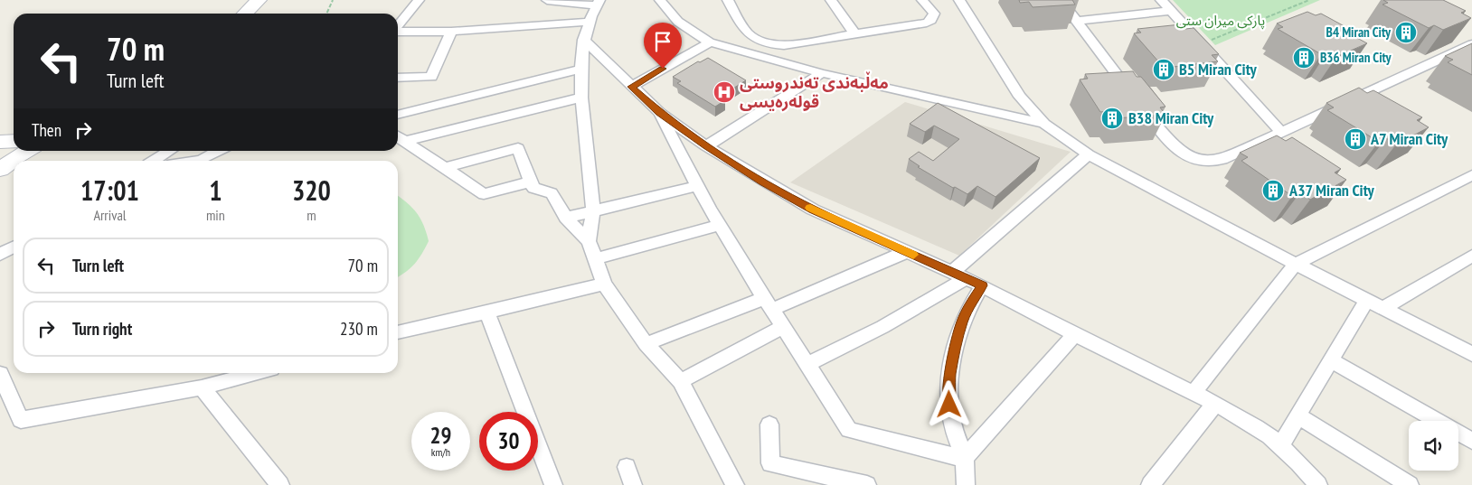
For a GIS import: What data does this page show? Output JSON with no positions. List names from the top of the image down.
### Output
{
  "parks": ["پارکی میران ستی"],
  "places": {
    "building": [
      "B4 Miran City",
      "B36 Miran City",
      "B5 Miran City",
      "B38 Miran City",
      "A7 Miran City",
      "A37 Miran City"
    ],
    "hospital": ["مەڵبەندی تەندروستی قولەرەیسی"]
  },
  "page": {
    "turn": ["70 m", "Turn left"],
    "then": "Then",
    "eta": [
      "17:01",
      "Arrival",
      "1",
      "min",
      "320",
      "m"
    ],
    "list": [
      {
        "name": "Turn left",
        "value": "70 m"
      },
      {
        "name": "Turn right",
        "value": "230 m"
      }
    ],
    "speed": "29 km/h",
    "limit": "30"
  }
}
